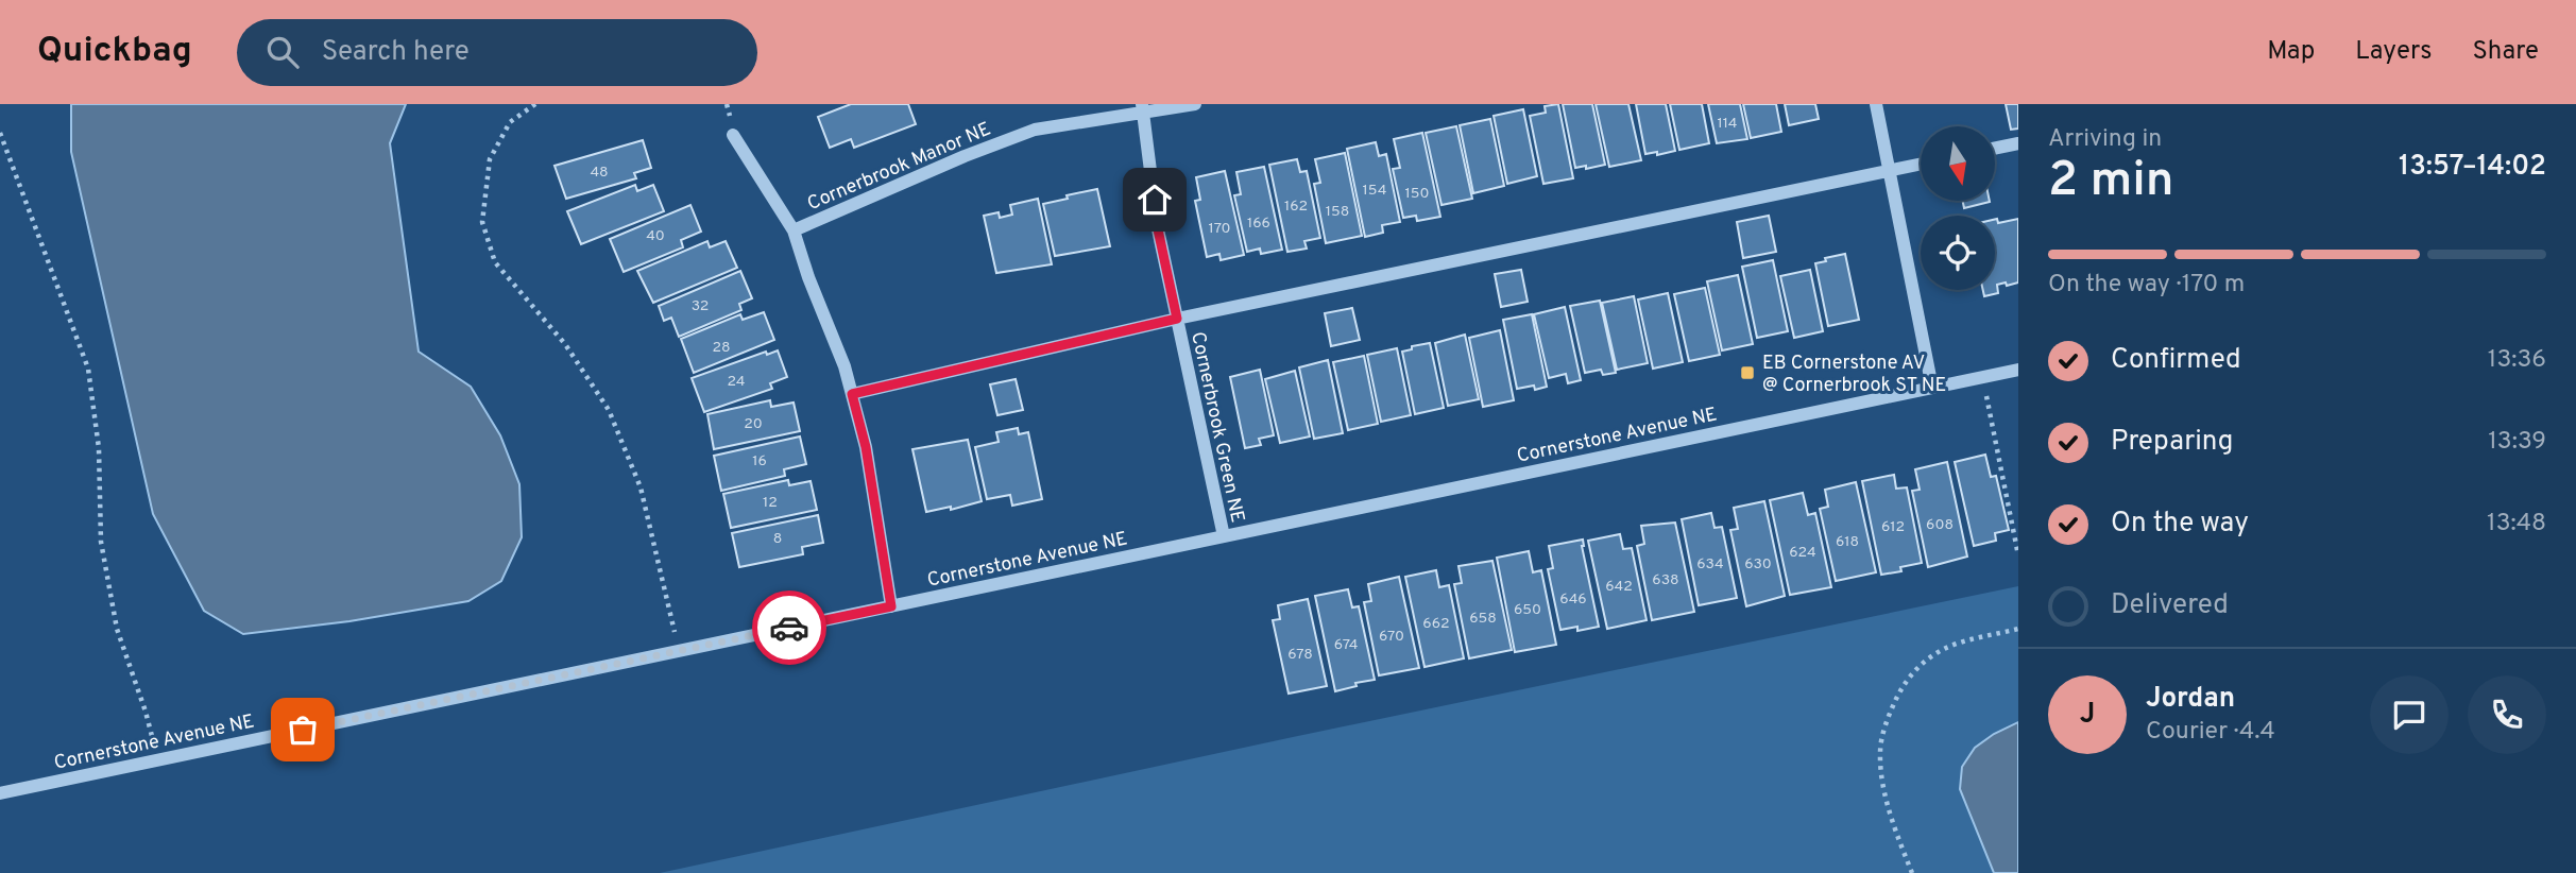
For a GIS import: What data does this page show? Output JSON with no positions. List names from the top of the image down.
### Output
{
  "streets": {
    "street": ["Cornerbrook Manor NE", "Cornerbrook Green NE", "Cornerstone Avenue NE"]
  },
  "crossings": [
    ["Cornerbrook Manor NE", "Cornerbrook Green NE"],
    ["Cornerbrook Green NE", "Cornerstone Avenue NE"]
  ],
  "places": {
    "transit": ["EB Cornerstone AV @ Cornerbrook ST NE"]
  },
  "house_numbers": [
    "114",
    "48",
    "154",
    "150",
    "162",
    "158",
    "166",
    "170",
    "40",
    "32",
    "28",
    "24",
    "20",
    "16",
    "12",
    "608",
    "612",
    "8",
    "618",
    "624",
    "634",
    "630",
    "638",
    "642",
    "646",
    "650",
    "658",
    "662",
    "670",
    "674",
    "678"
  ],
  "north": "bottom",
  "page": {
    "header": "Quickbag",
    "search": "Search here",
    "nav": ["Map", "Layers", "Share"],
    "heading": ["2 min", "Arriving in", "13:57–14:02"],
    "panel": ["Jordan", "Courier · 4.4"],
    "bar": "On the way · 170 m",
    "list": [
      ["Confirmed", "13:36"],
      ["Preparing", "13:39"],
      ["On the way", "13:48"],
      "Delivered"
    ],
    "round": "J"
  }
}
